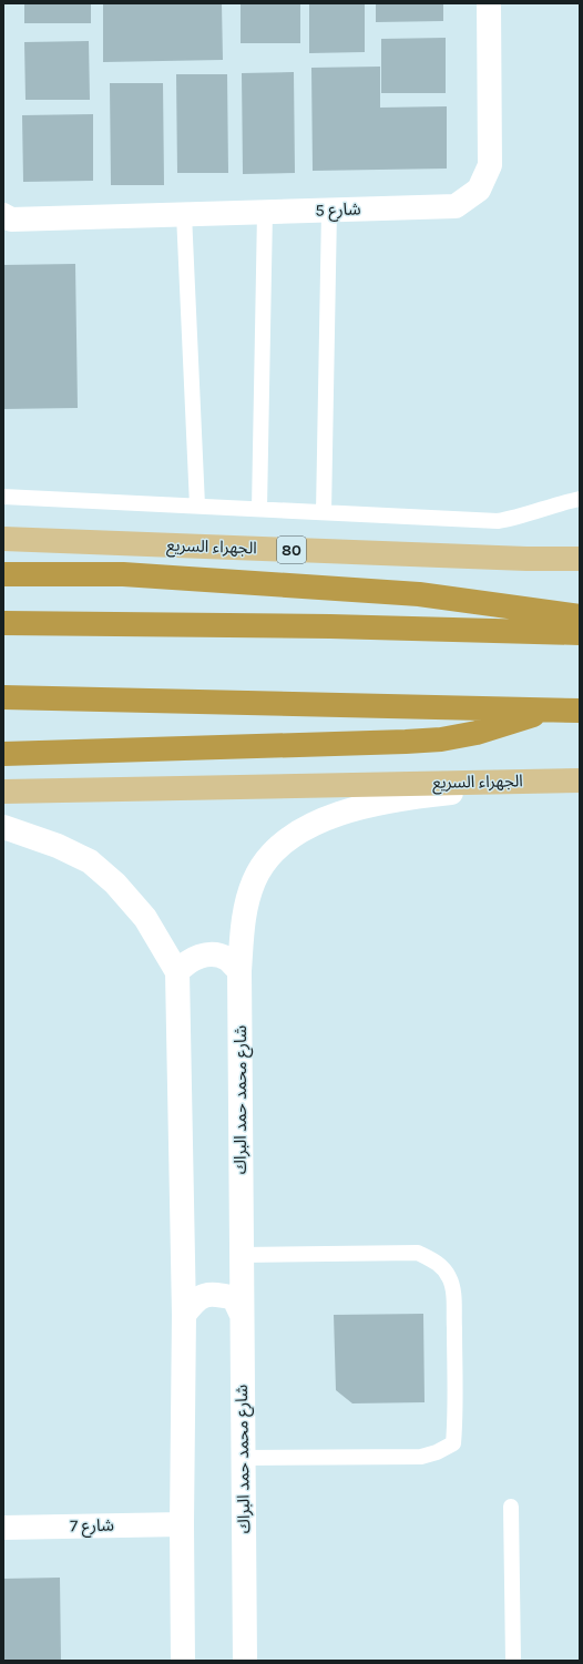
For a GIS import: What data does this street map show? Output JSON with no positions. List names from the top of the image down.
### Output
{
  "streets": {
    "main road": ["الجهراء السريع", "80"],
    "street": ["شارع 5", "شارع محمد حمد البراك", "شارع 7"]
  },
  "crossings": [
    ["الجهراء السريع", "شارع محمد حمد البراك"]
  ]
}
